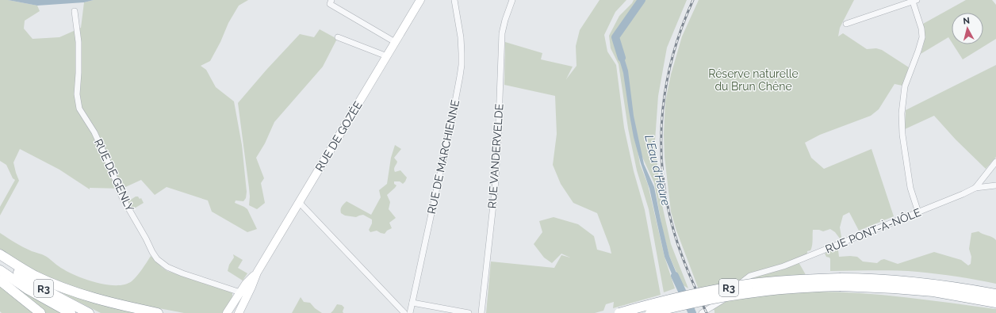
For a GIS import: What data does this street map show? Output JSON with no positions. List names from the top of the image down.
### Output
{
  "streets": {
    "highway": ["R3"],
    "main road": ["RUE DE GOZÉE"],
    "street": [
      "RUE VANDERVELDE",
      "RUE DE MARCHIENNE",
      "RUE DE GENLY",
      "RUE PONT-À-NÔLE"
    ]
  },
  "crossings": [
    ["RUE DE GOZÉE", "RUE DE GENLY"]
  ],
  "water": ["L'Eau d'Heure"],
  "parks": ["Réserve naturelle du Brun Chêne"],
  "north": "top"
}
